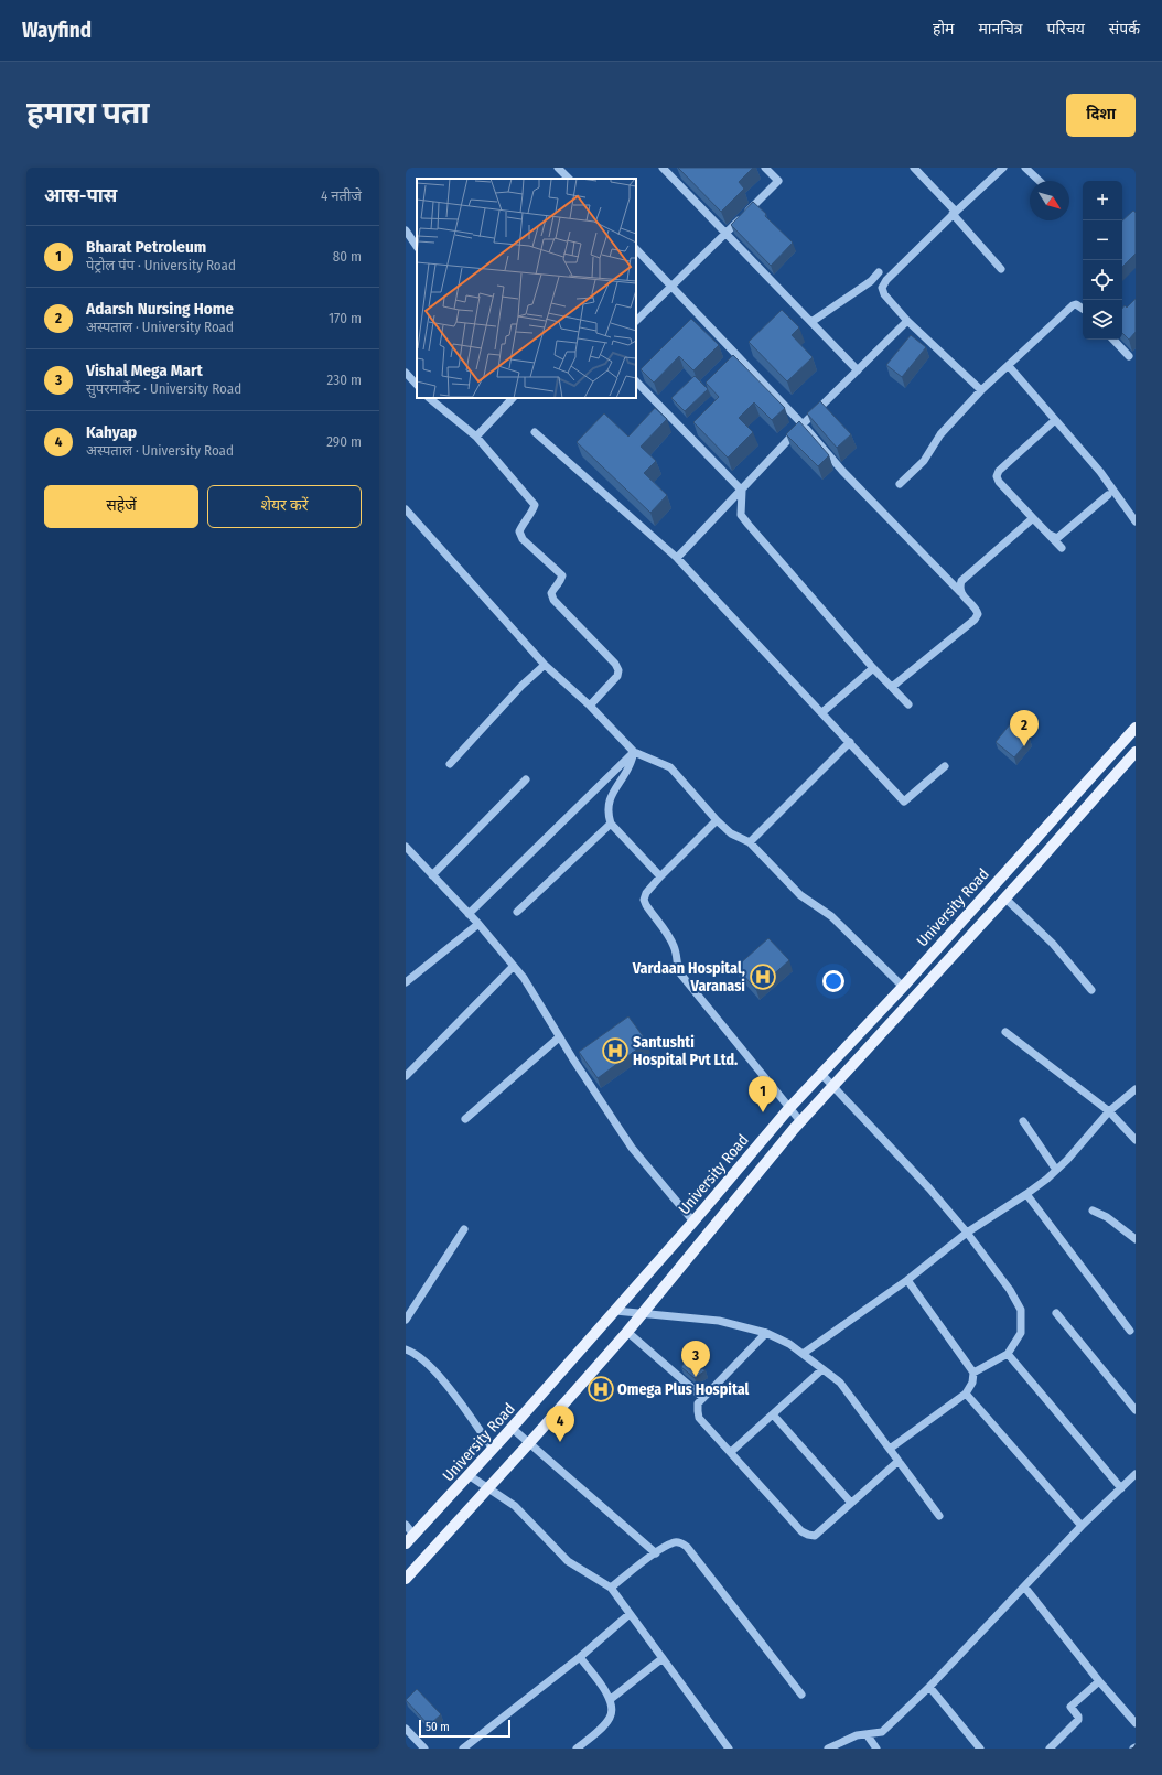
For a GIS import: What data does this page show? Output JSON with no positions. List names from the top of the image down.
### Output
{
  "streets": {
    "main road": ["University Road"]
  },
  "places": {
    "hospital": ["Vardaan Hospital, Varanasi", "Santushti Hospital Pvt Ltd.", "Omega Plus Hospital"]
  },
  "scale_bar": "50 m",
  "north": "bottom right",
  "page": {
    "header": "Wayfind",
    "nav": [
      "होम",
      "मानचित्र",
      "परिचय",
      "संपर्क"
    ],
    "buttons": [
      "दिशा",
      ["सहेजें", "शेयर करें"]
    ],
    "title": "हमारा पता",
    "heading": ["आस-पास", "4 नतीजे"],
    "map_buttons": ["+", "−"],
    "list": [
      {
        "mark": "1",
        "name": "Bharat Petroleum",
        "note": "पेट्रोल पंप · University Road",
        "value": "80 m"
      },
      {
        "mark": "2",
        "name": "Adarsh Nursing Home",
        "note": "अस्पताल · University Road",
        "value": "170 m"
      },
      {
        "mark": "3",
        "name": "Vishal Mega Mart",
        "note": "सुपरमार्केट · University Road",
        "value": "230 m"
      },
      {
        "mark": "4",
        "name": "Kahyap",
        "note": "अस्पताल · University Road",
        "value": "290 m"
      }
    ],
    "pins": [
      "2",
      "1",
      "3",
      "4"
    ],
    "scale": "50 m"
  }
}
